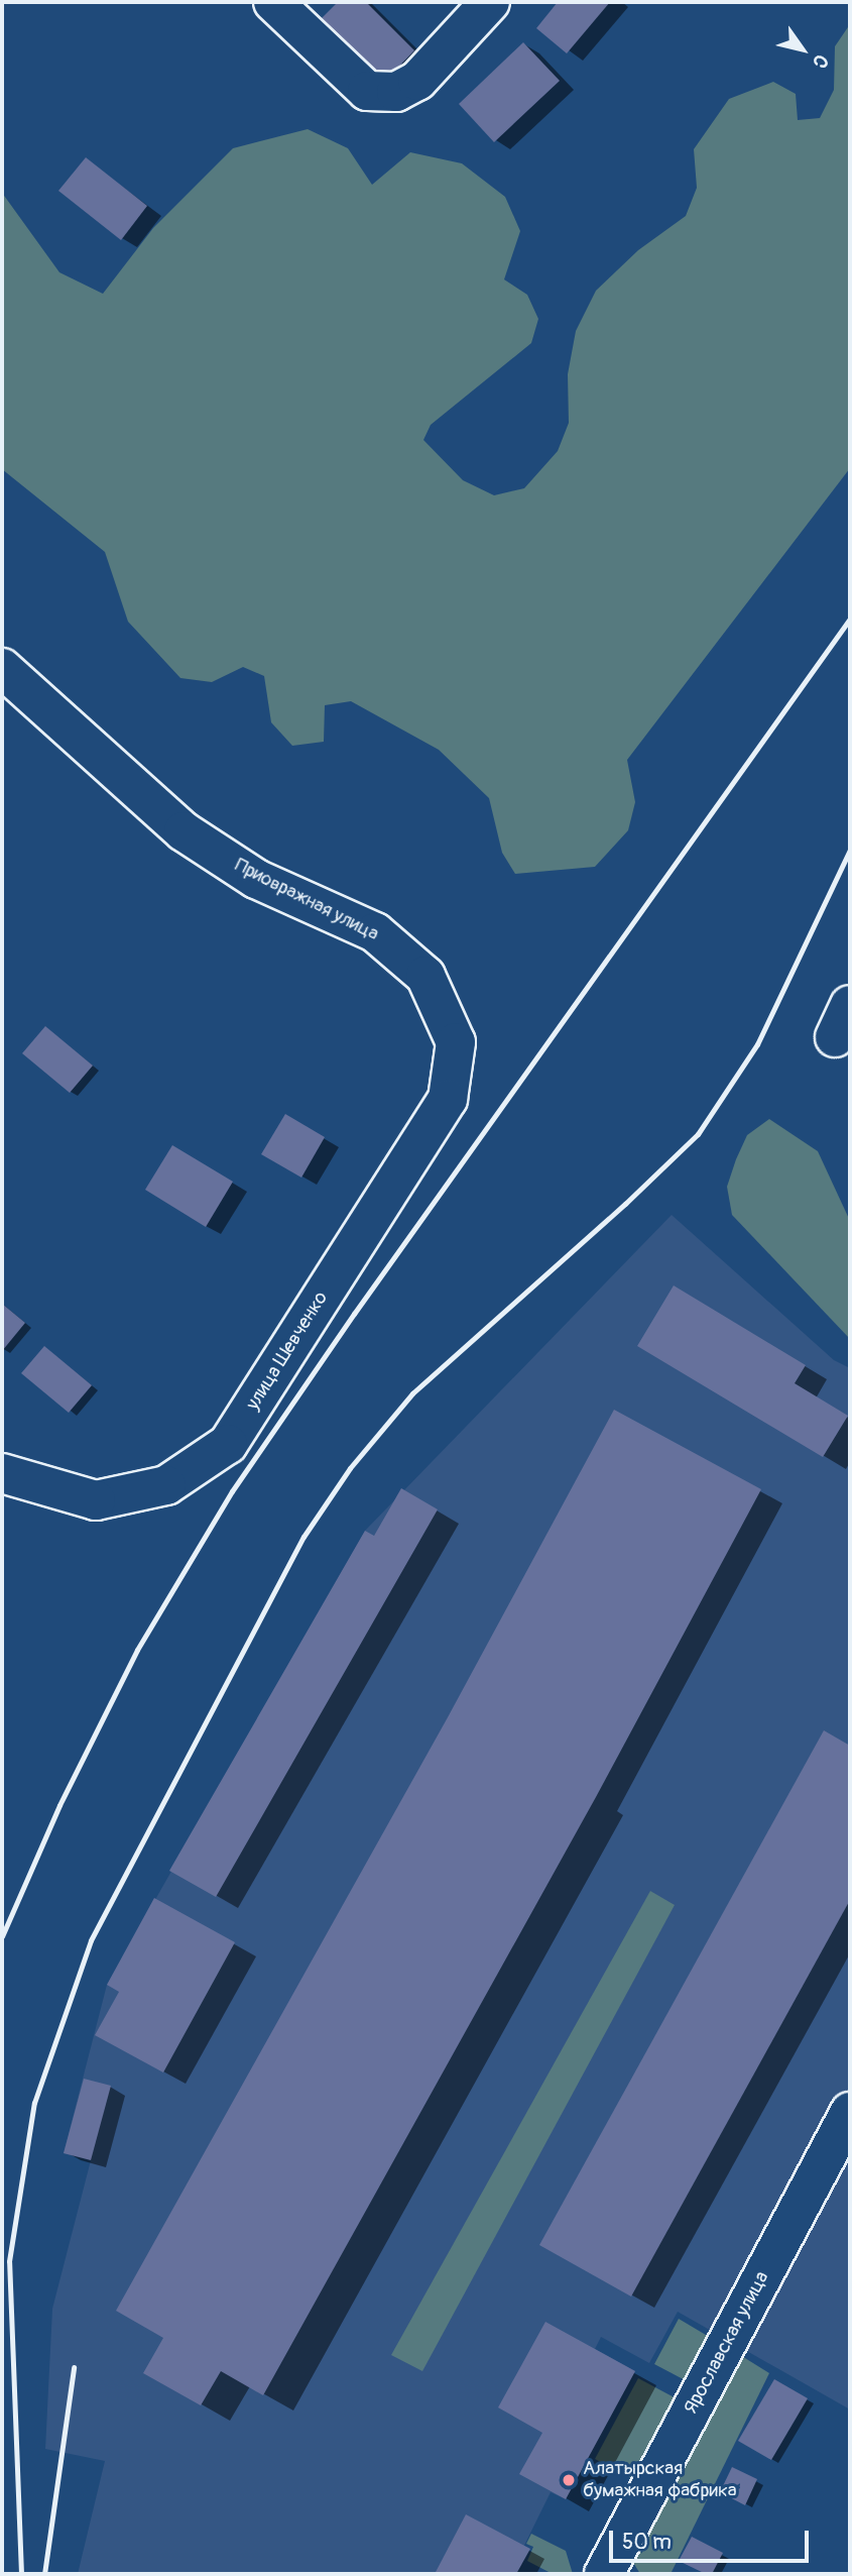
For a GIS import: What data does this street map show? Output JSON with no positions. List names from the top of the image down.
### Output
{
  "streets": {
    "street": ["Приовражная улица", "улица Шевченко", "Ярославская улица"]
  },
  "crossings": [
    ["Приовражная улица", "улица Шевченко"]
  ],
  "places": ["Алатырская бумажная фабрика"],
  "scale_bar": "50 m",
  "north": "bottom right"
}
